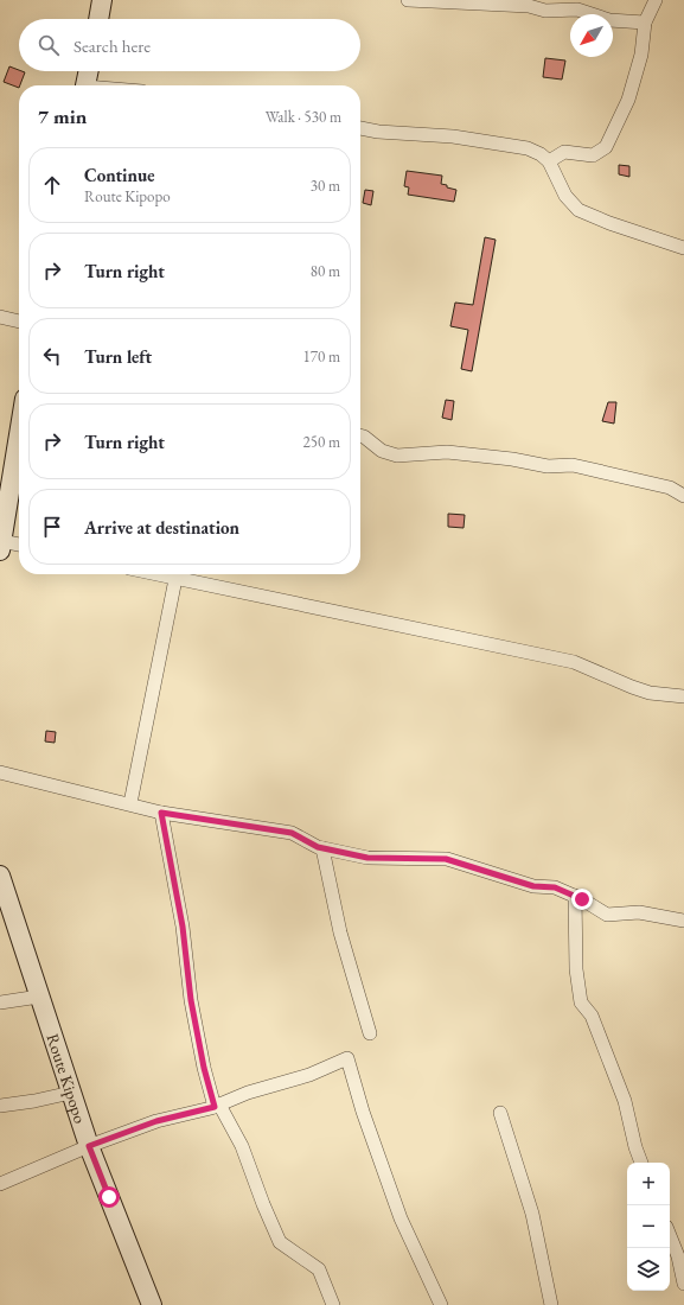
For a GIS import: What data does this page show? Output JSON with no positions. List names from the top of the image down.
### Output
{
  "streets": {
    "main road": ["Route Kipopo"]
  },
  "north": "bottom left",
  "page": {
    "search": "Search here",
    "heading": ["7 min", "Walk · 530 m"],
    "list": [
      ["Continue", "Route Kipopo", "30 m"],
      ["Turn right", "80 m"],
      ["Turn left", "170 m"],
      ["Turn right", "250 m"],
      "Arrive at destination"
    ],
    "map_buttons": ["+", "−"]
  }
}
